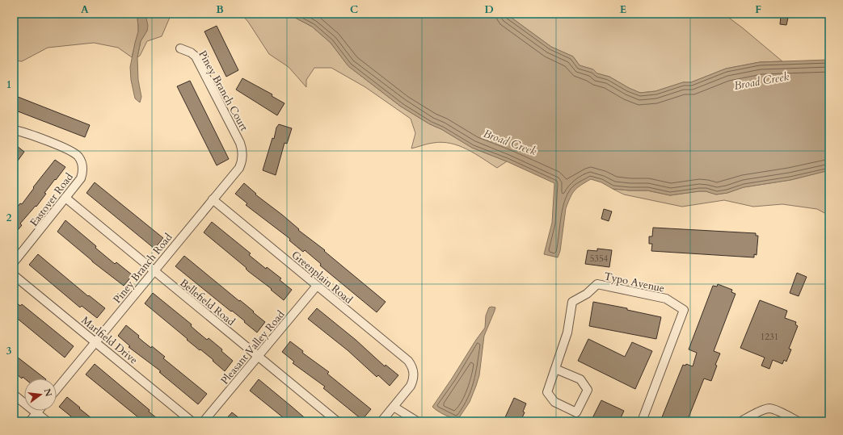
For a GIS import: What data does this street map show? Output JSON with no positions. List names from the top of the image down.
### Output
{
  "streets": {
    "street": [
      "Piney Branch Court",
      "Eastover Road",
      "Piney Branch Road",
      "Greenplain Road",
      "Typo Avenue",
      "Bellefield Road",
      "Marlfield Drive",
      "Pleasant Valley Road"
    ]
  },
  "crossings": [
    ["Piney Branch Court", "Piney Branch Road"],
    ["Eastover Road", "Bellefield Road"],
    ["Piney Branch Road", "Greenplain Road"],
    ["Piney Branch Road", "Bellefield Road"],
    ["Piney Branch Road", "Marlfield Drive"],
    ["Greenplain Road", "Pleasant Valley Road"],
    ["Bellefield Road", "Pleasant Valley Road"]
  ],
  "water": ["Broad Creek"],
  "house_numbers": ["5354", "1231"],
  "north": "right",
  "grid": {
    "columns": [
      "A",
      "B",
      "C",
      "D",
      "E",
      "F"
    ],
    "rows": ["1", "2", "3"]
  }
}
